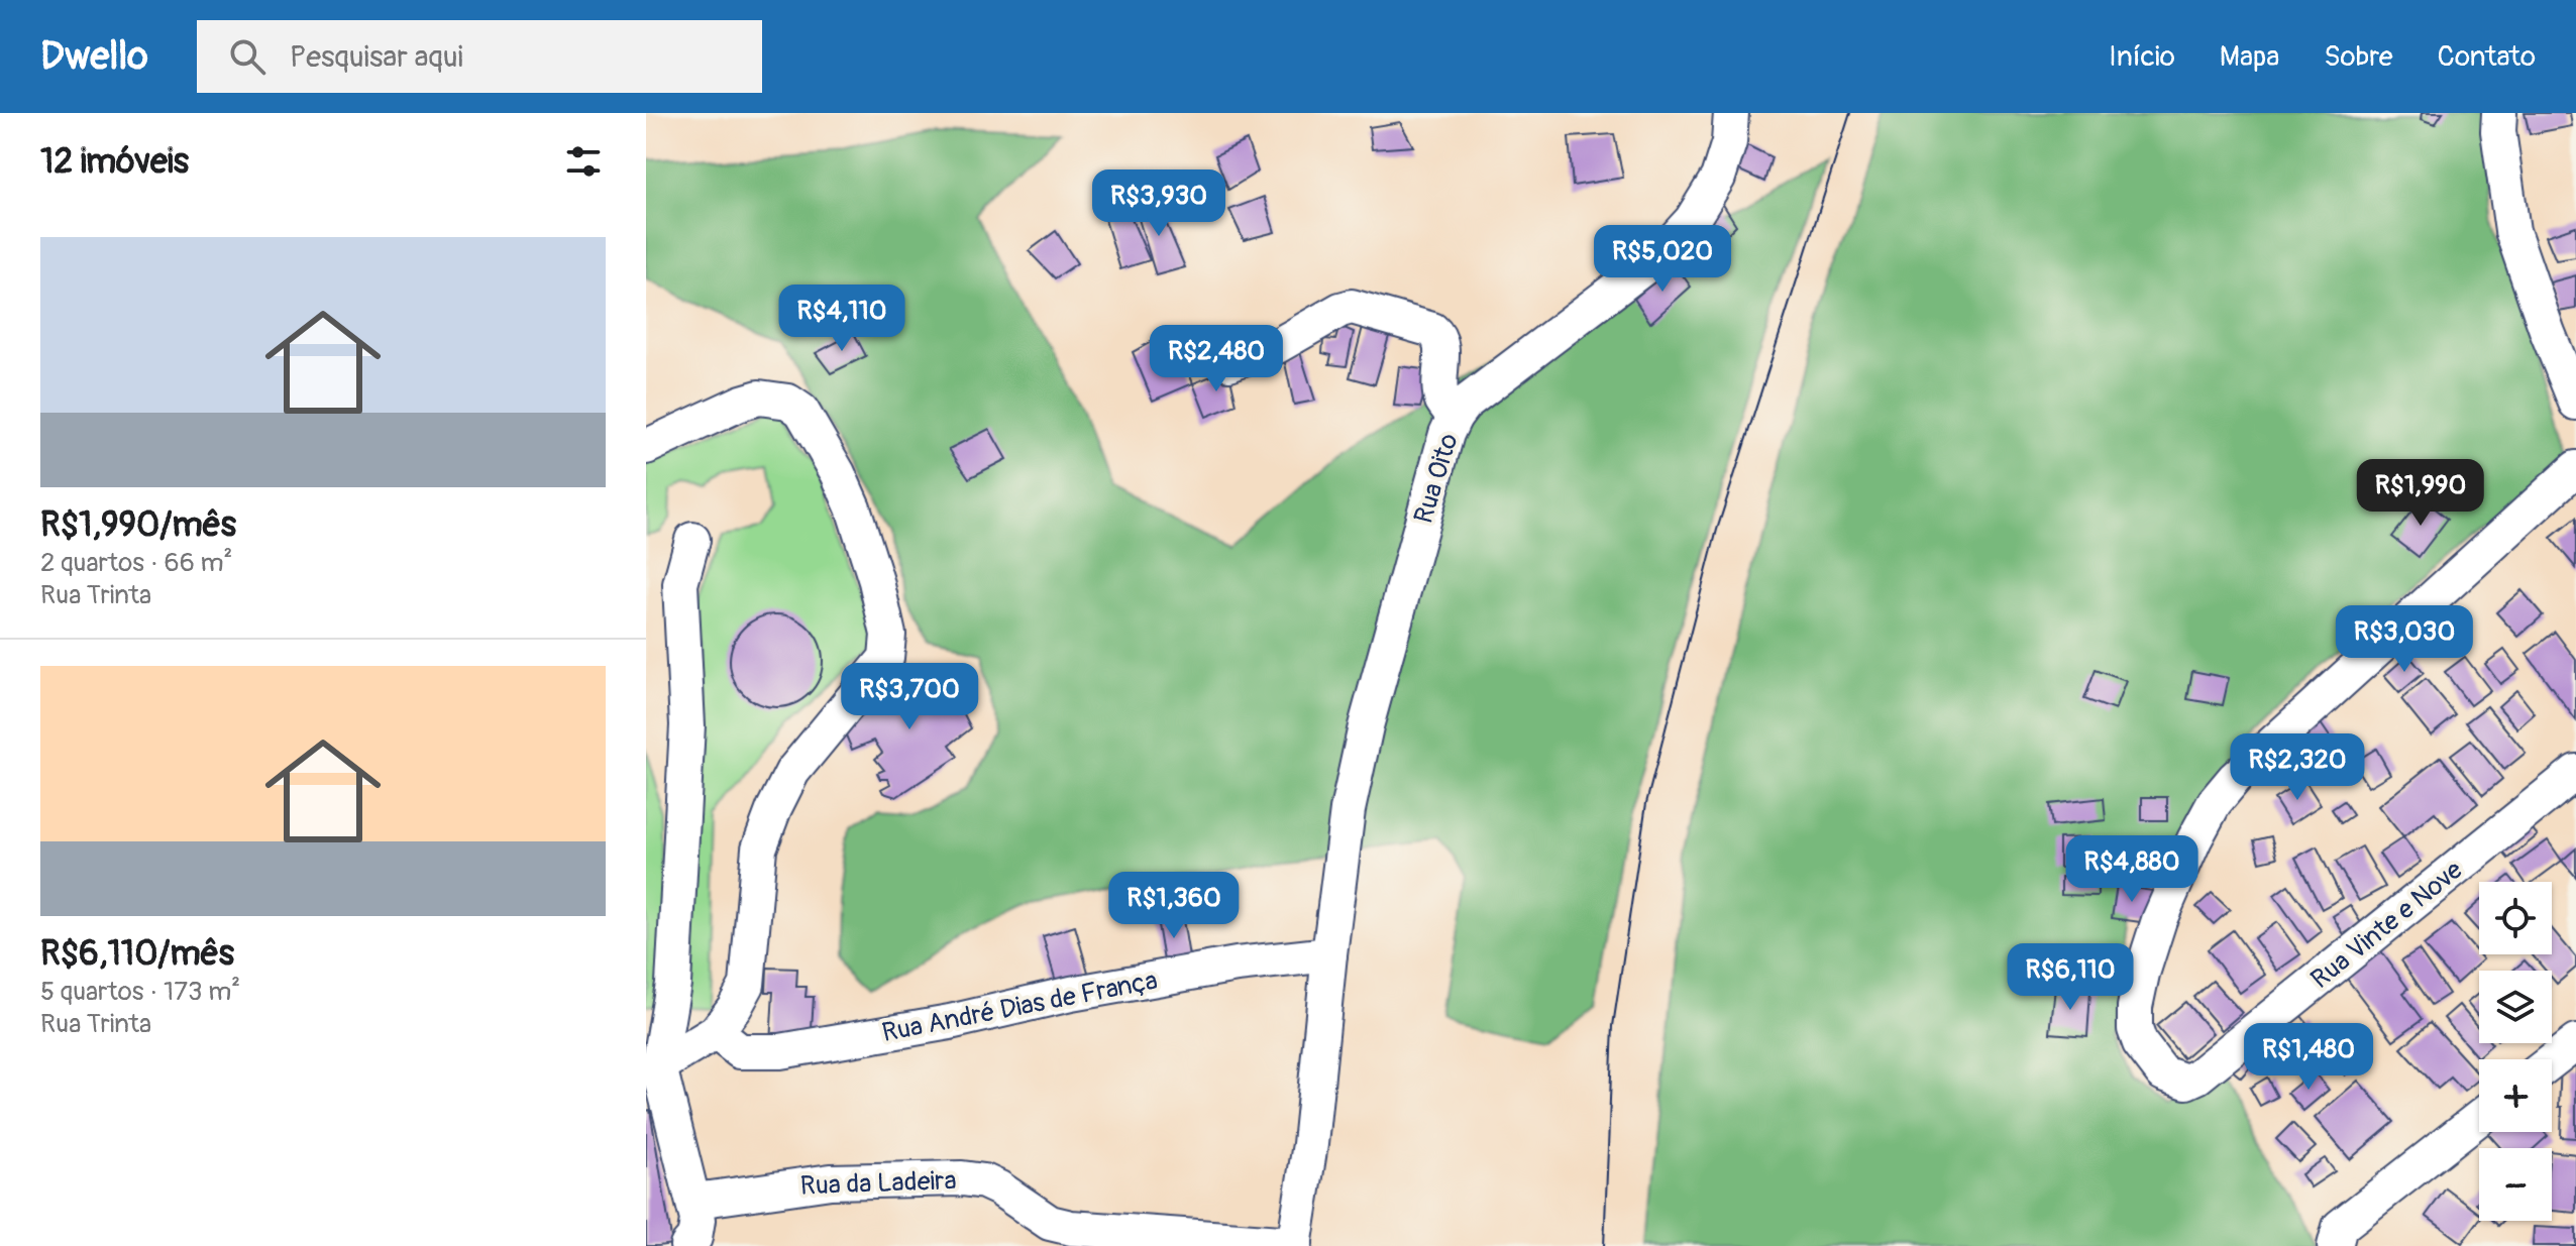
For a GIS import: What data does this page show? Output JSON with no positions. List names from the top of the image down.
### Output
{
  "streets": {
    "street": [
      "Rua Oito",
      "Rua Vinte e Nove",
      "Rua André Dias de França",
      "Rua da Ladeira"
    ]
  },
  "crossings": [
    ["Rua Oito", "Rua André Dias de França"],
    ["Rua Oito", "Rua da Ladeira"]
  ],
  "page": {
    "header": "Dwello",
    "search": "Pesquisar aqui",
    "nav": [
      "Início",
      "Mapa",
      "Sobre",
      "Contato"
    ],
    "heading": "12 imóveis",
    "price": [
      "R$3,930",
      "R$5,020",
      "R$4,110",
      "R$2,480",
      "R$1,990",
      "R$3,030",
      "R$3,700",
      "R$2,320",
      "R$4,880",
      "R$1,360",
      "R$6,110",
      "R$1,480"
    ],
    "list": [
      {
        "name": "R$1,990/mês",
        "note": "2 quartos · 66 m² · Rua Trinta"
      },
      {
        "name": "R$6,110/mês",
        "note": "5 quartos · 173 m² · Rua Trinta"
      }
    ],
    "map_buttons": ["+", "−"]
  }
}
